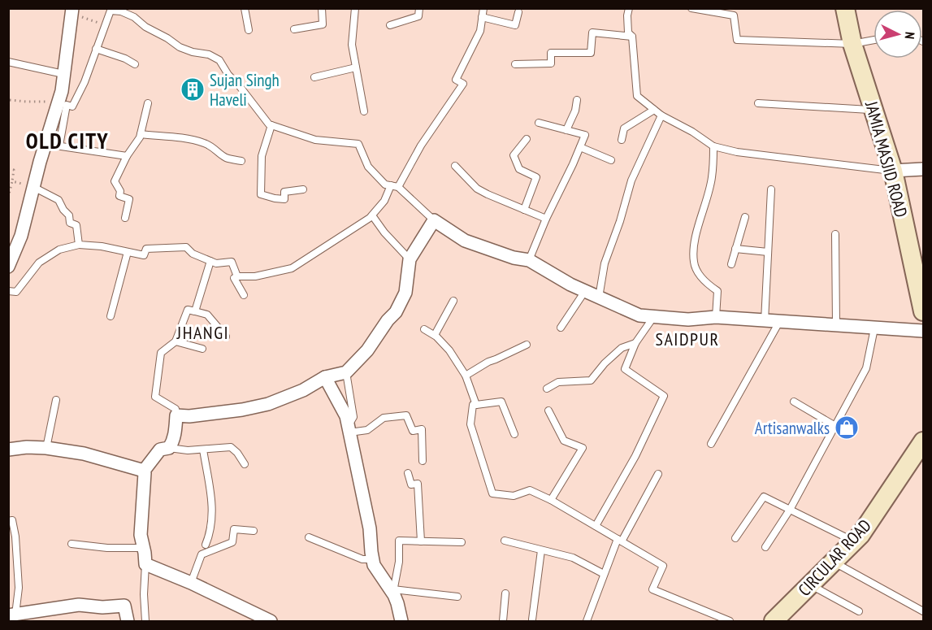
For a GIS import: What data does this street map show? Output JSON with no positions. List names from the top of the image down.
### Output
{
  "streets": {
    "street": ["JAMIA MASJID ROAD", "CIRCULAR ROAD"]
  },
  "districts": ["OLD CITY", "JHANGI", "SAIDPUR"],
  "places": {
    "building": ["Sujan Singh Haveli"],
    "shop": ["Artisanwalks"]
  },
  "north": "right"
}
